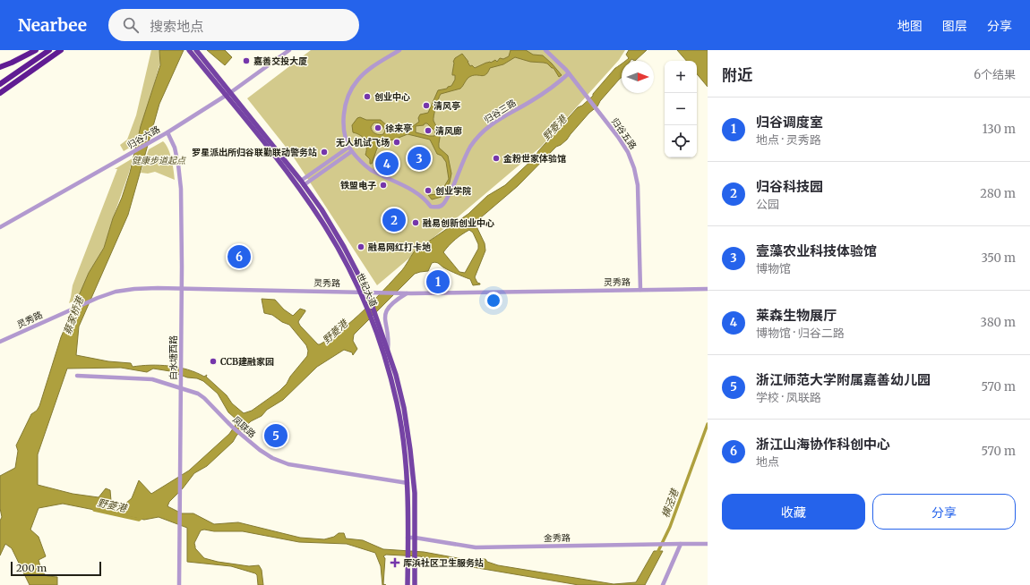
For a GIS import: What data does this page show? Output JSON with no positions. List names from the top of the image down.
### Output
{
  "streets": {
    "main road": ["世纪大道"],
    "street": [
      "归谷三路",
      "归谷五路",
      "归谷六路",
      "灵秀路",
      "白水塘西路",
      "凤联路",
      "金秀路"
    ]
  },
  "crossings": [
    ["归谷三路", "归谷五路"],
    ["归谷五路", "灵秀路"],
    ["归谷六路", "世纪大道"],
    ["归谷六路", "白水塘西路"],
    ["灵秀路", "世纪大道"],
    ["灵秀路", "白水塘西路"],
    ["世纪大道", "凤联路"],
    ["世纪大道", "金秀路"],
    ["白水塘西路", "凤联路"]
  ],
  "water": ["野菱港", "蔡家桥港", "横泾港"],
  "parks": ["健康步道起点"],
  "places": {
    "other": [
      "嘉善交投大厦",
      "创业中心",
      "清风亭",
      "徐来亭",
      "清风廊",
      "无人机试飞场",
      "罗星派出所归谷联勤联动警务站",
      "金粉世家体验馆",
      "铁盟电子",
      "创业学院",
      "融易创新创业中心",
      "融易网红打卡地",
      "CCB建融家园"
    ],
    "health": ["厍浜社区卫生服务站"]
  },
  "scale_bar": "200 m",
  "north": "right",
  "page": {
    "header": "Nearbee",
    "search": "搜索地点",
    "nav": ["地图", "图层", "分享"],
    "heading": ["附近", "6个结果"],
    "map_buttons": ["+", "−"],
    "list": [
      {
        "mark": "1",
        "name": "归谷调度室",
        "note": "地点 · 灵秀路",
        "value": "130 m"
      },
      {
        "mark": "2",
        "name": "归谷科技园",
        "note": "公园",
        "value": "280 m"
      },
      {
        "mark": "3",
        "name": "壹藻农业科技体验馆",
        "note": "博物馆",
        "value": "350 m"
      },
      {
        "mark": "4",
        "name": "莱森生物展厅",
        "note": "博物馆 · 归谷二路",
        "value": "380 m"
      },
      {
        "mark": "5",
        "name": "浙江师范大学附属嘉善幼儿园",
        "note": "学校 · 凤联路",
        "value": "570 m"
      },
      {
        "mark": "6",
        "name": "浙江山海协作科创中心",
        "note": "地点",
        "value": "570 m"
      }
    ],
    "pins": [
      "3",
      "4",
      "2",
      "6",
      "1",
      "5"
    ],
    "buttons": ["收藏", "分享"],
    "scale": "200 m"
  }
}
